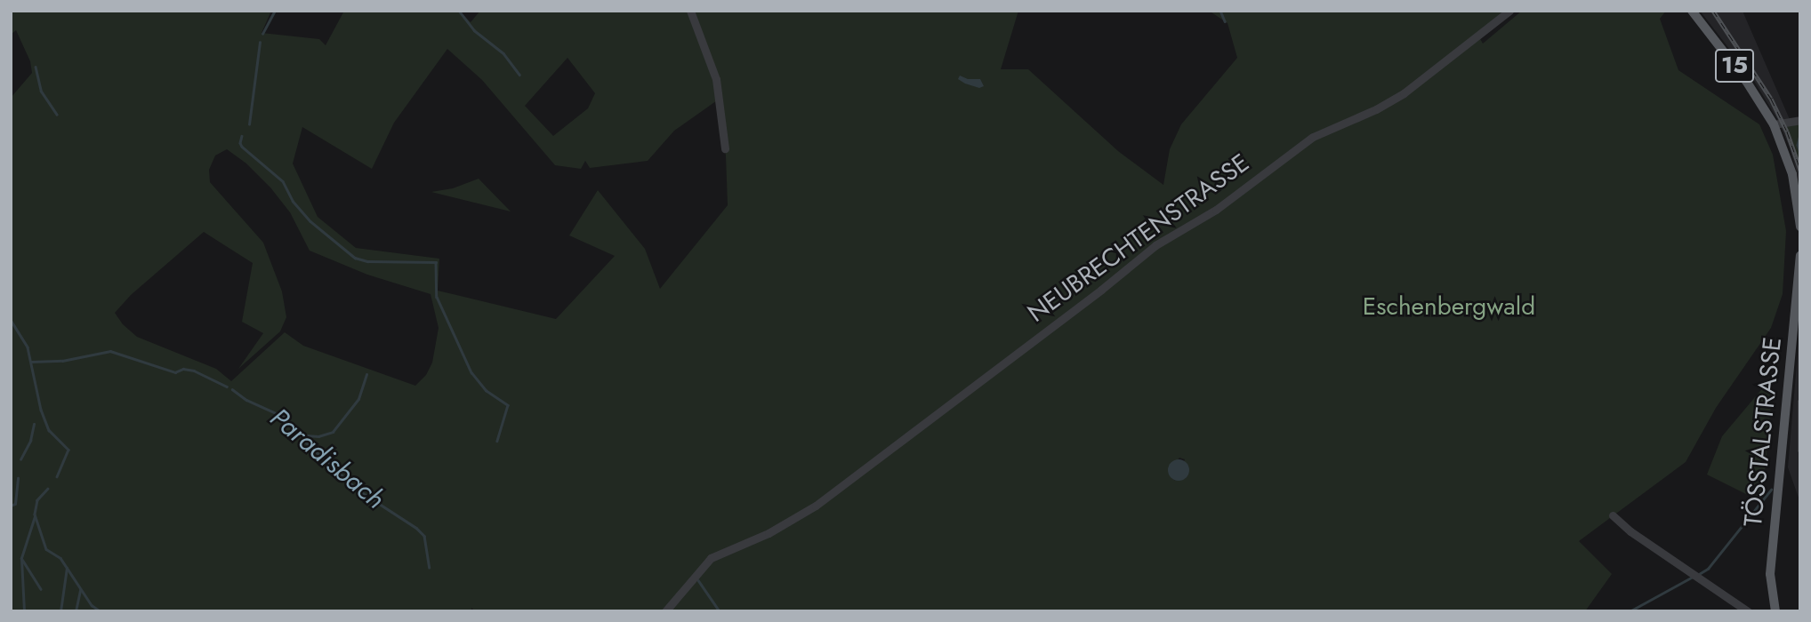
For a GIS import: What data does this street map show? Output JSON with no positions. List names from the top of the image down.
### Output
{
  "streets": {
    "main road": ["15", "TÖSSTALSTRASSE"],
    "street": ["NEUBRECHTENSTRASSE"]
  },
  "water": ["Paradisbach"],
  "parks": ["Eschenbergwald"]
}
